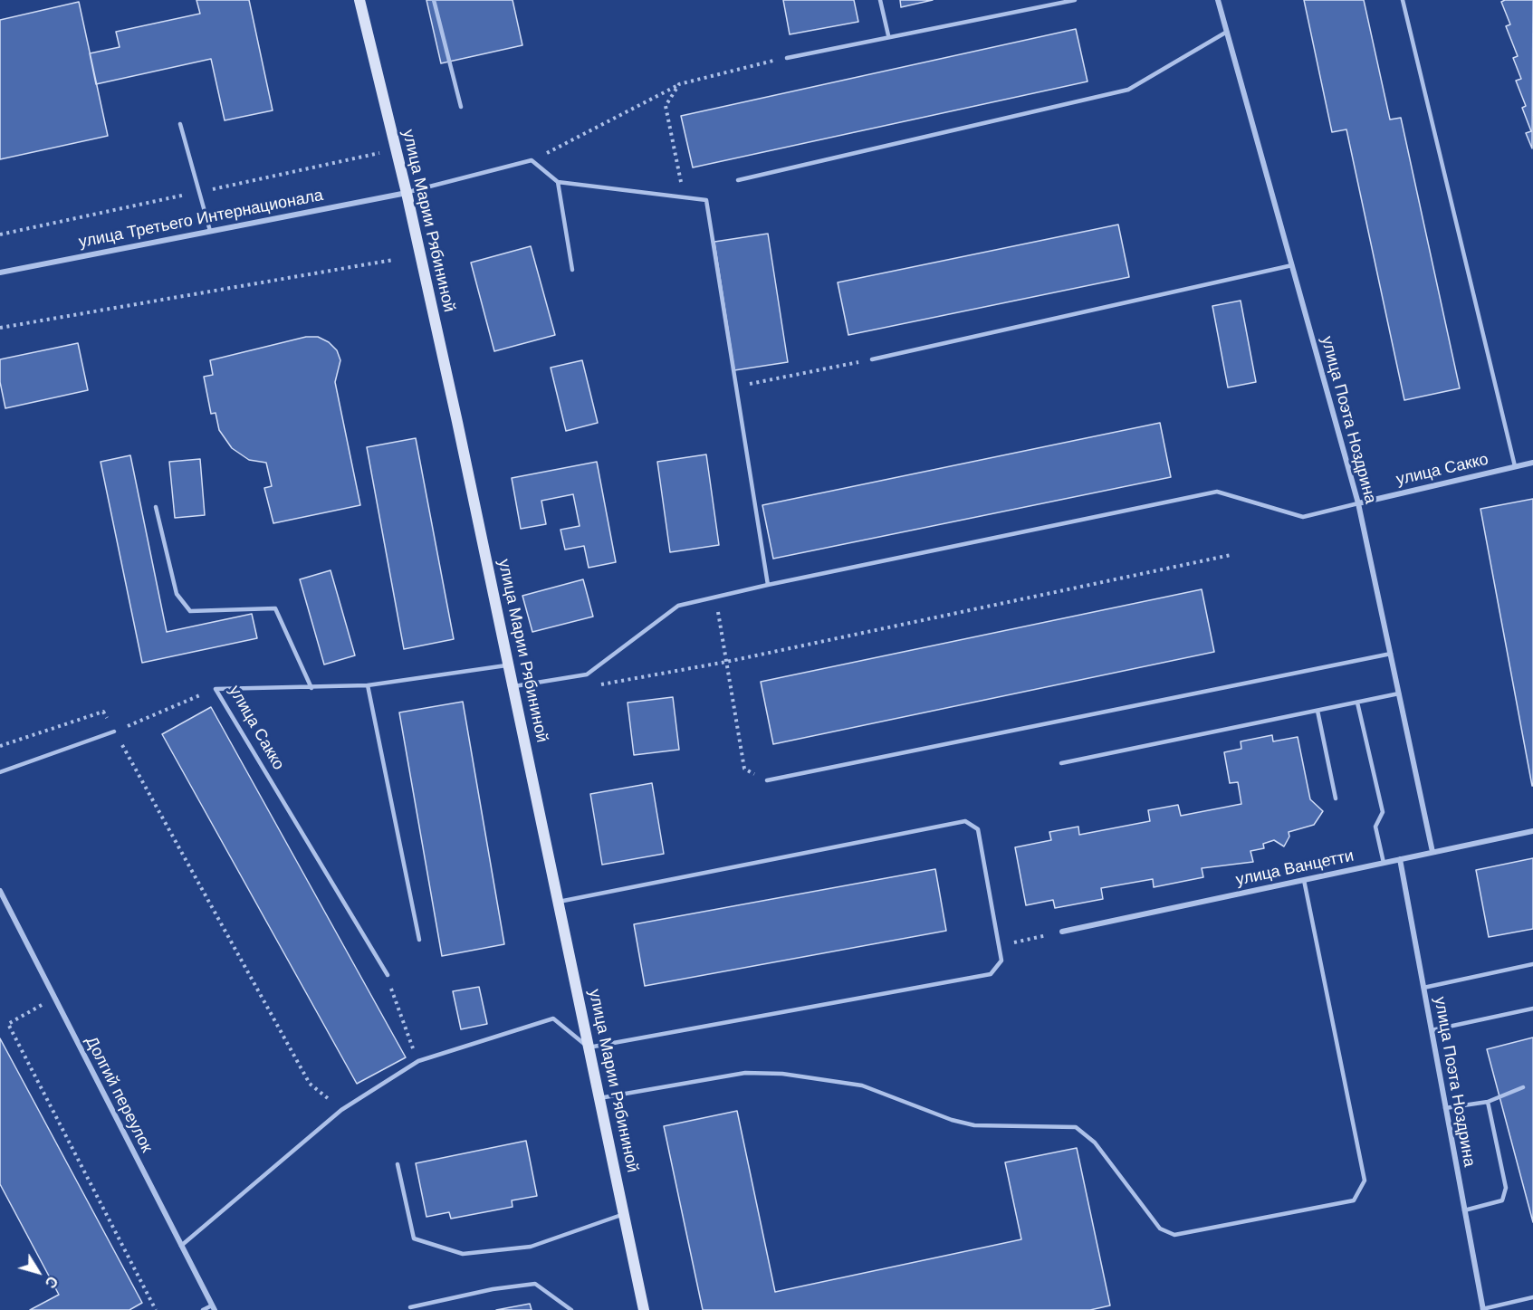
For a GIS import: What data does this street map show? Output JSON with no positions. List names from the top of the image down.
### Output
{
  "streets": {
    "street": [
      "улица Третьего Интернационала",
      "улица Марии Рябининой",
      "улица Поэта Ноздрина",
      "улица Сакко",
      "улица Ванцетти",
      "Долгий переулок"
    ]
  },
  "crossings": [
    ["улица Третьего Интернационала", "улица Марии Рябининой"],
    ["улица Марии Рябининой", "улица Сакко"],
    ["улица Поэта Ноздрина", "улица Сакко"],
    ["улица Поэта Ноздрина", "улица Ванцетти"]
  ],
  "north": "bottom right"
}
